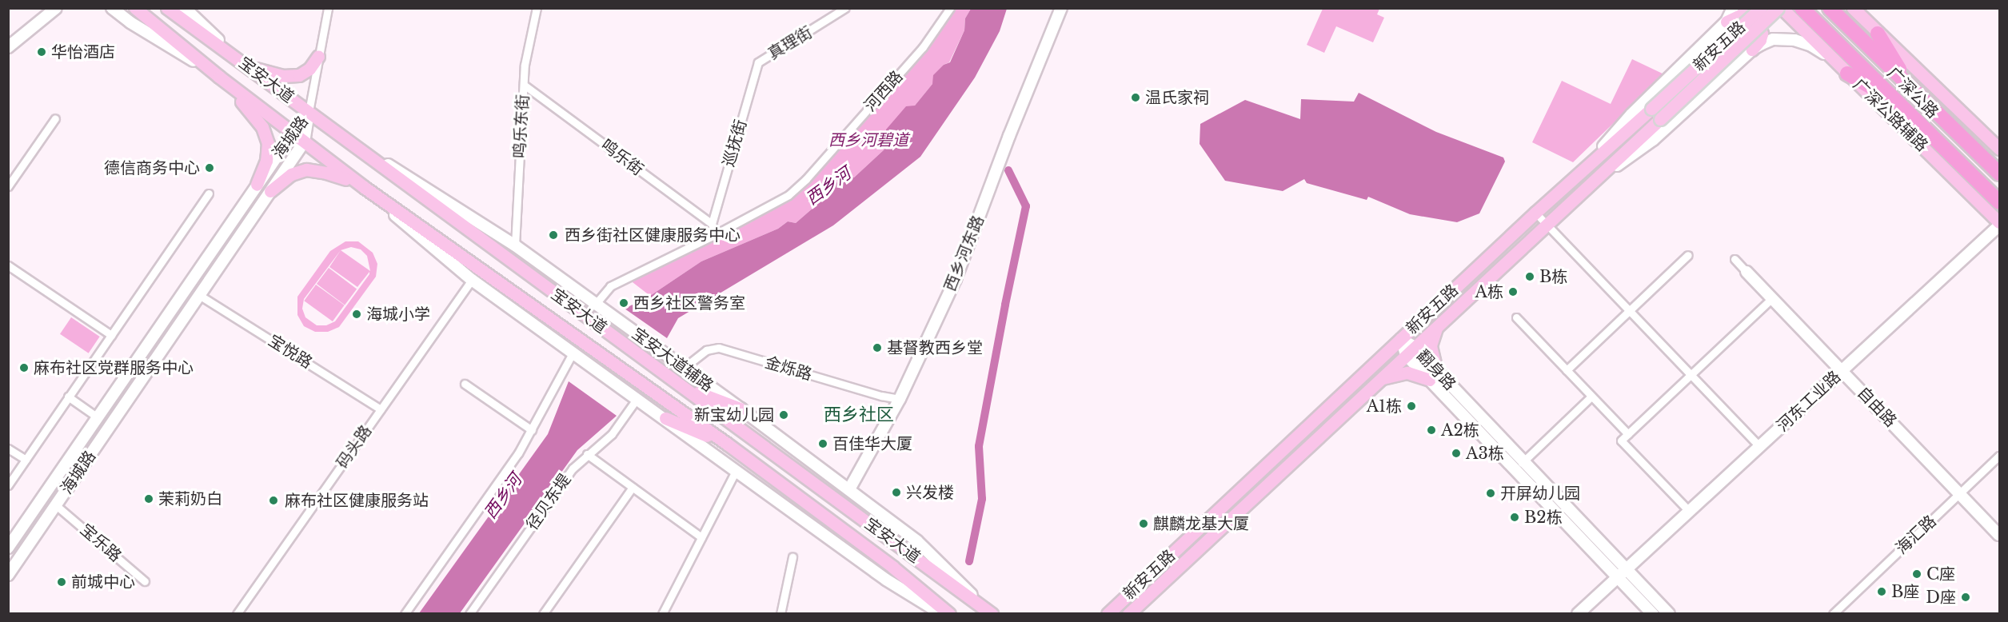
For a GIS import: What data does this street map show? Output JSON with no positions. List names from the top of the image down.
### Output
{
  "streets": {
    "highway": ["广深公路"],
    "main road": [
      "新安五路",
      "宝安大道",
      "广深公路辅路",
      "海城路",
      "西乡河东路",
      "宝安大道辅路",
      "翻身路",
      "河东工业路",
      "自由路"
    ],
    "street": [
      "真理街",
      "河西路",
      "鸣乐东街",
      "巡抚街",
      "鸣乐街",
      "宝悦路",
      "金烁路",
      "码头路",
      "径贝东堤",
      "海汇路",
      "宝乐路"
    ]
  },
  "crossings": [
    ["真理街", "巡抚街"],
    ["新安五路", "广深公路辅路"],
    ["新安五路", "翻身路"],
    ["宝安大道", "海城路"],
    ["宝安大道", "宝安大道辅路"],
    ["河西路", "宝安大道辅路"],
    ["广深公路辅路", "河东工业路"],
    ["鸣乐东街", "鸣乐街"],
    ["鸣乐东街", "宝安大道辅路"],
    ["海城路", "宝悦路"],
    ["海城路", "宝乐路"],
    ["巡抚街", "鸣乐街"],
    ["西乡河东路", "宝安大道辅路"],
    ["西乡河东路", "金烁路"],
    ["宝悦路", "码头路"],
    ["宝安大道辅路", "金烁路"],
    ["翻身路", "河东工业路"],
    ["河东工业路", "自由路"],
    ["自由路", "海汇路"]
  ],
  "districts": ["西乡社区"],
  "water": ["西乡河"],
  "parks": ["西乡河碧道"],
  "places": [
    "华怡酒店",
    "温氏家祠",
    "德信商务中心",
    "西乡街社区健康服务中心",
    "B栋",
    "A栋",
    "西乡社区警务室",
    "海城小学",
    "基督教西乡堂",
    "麻布社区党群服务中心",
    "A1栋",
    "新宝幼儿园",
    "A2栋",
    "百佳华大厦",
    "A3栋",
    "兴发楼",
    "开屏幼儿园",
    "茉莉奶白",
    "麻布社区健康服务站",
    "B2栋",
    "麒麟龙基大厦",
    "C座",
    "前城中心",
    "B座",
    "D座"
  ]
}
